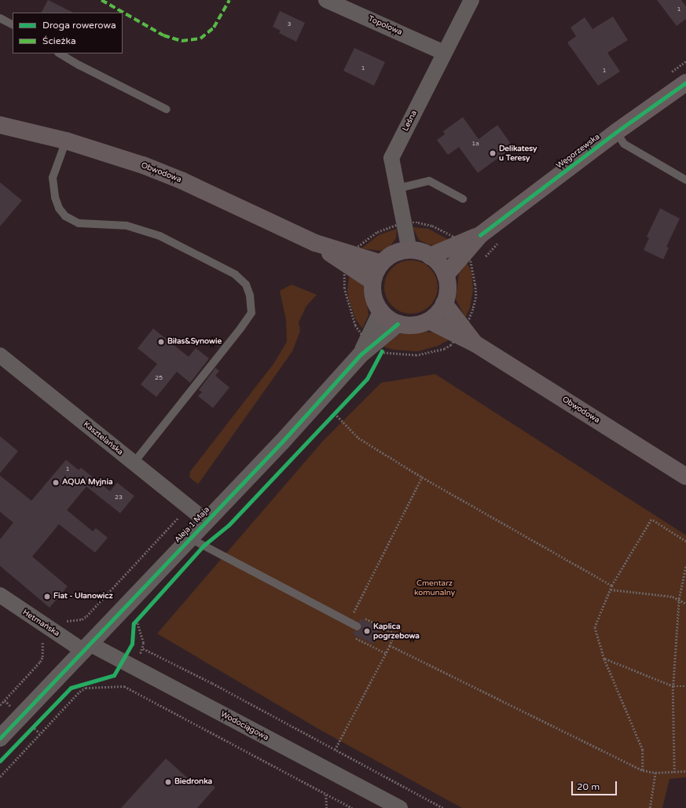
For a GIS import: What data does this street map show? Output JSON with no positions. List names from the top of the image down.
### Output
{
  "streets": {
    "main road": ["Węgorzewska", "Obwodowa"],
    "street": [
      "Topolowa",
      "Leśna",
      "Kasztelańska",
      "Aleja 1 Maja",
      "Hetmańska",
      "Wodociągowa"
    ]
  },
  "crossings": [
    ["Topolowa", "Leśna"],
    ["Leśna", "Węgorzewska"],
    ["Leśna", "Obwodowa"],
    ["Leśna", "Aleja 1 Maja"],
    ["Węgorzewska", "Obwodowa"],
    ["Węgorzewska", "Aleja 1 Maja"],
    ["Obwodowa", "Aleja 1 Maja"],
    ["Kasztelańska", "Aleja 1 Maja"],
    ["Aleja 1 Maja", "Hetmańska"],
    ["Aleja 1 Maja", "Wodociągowa"],
    ["Hetmańska", "Wodociągowa"]
  ],
  "parks": ["Cmentarz komunalny"],
  "places": [
    "Delikatesy u Teresy",
    "Biłas&Synowie",
    "AQUA Myjnia",
    "Fiat - Ułanowicz",
    "Kaplica pogrzebowa",
    "Biedronka"
  ],
  "house_numbers": [
    "1",
    "3",
    "1",
    "1",
    "1a",
    "25",
    "1",
    "23"
  ],
  "legend": ["Droga rowerowa", "Ścieżka"],
  "scale_bar": "20 m"
}
